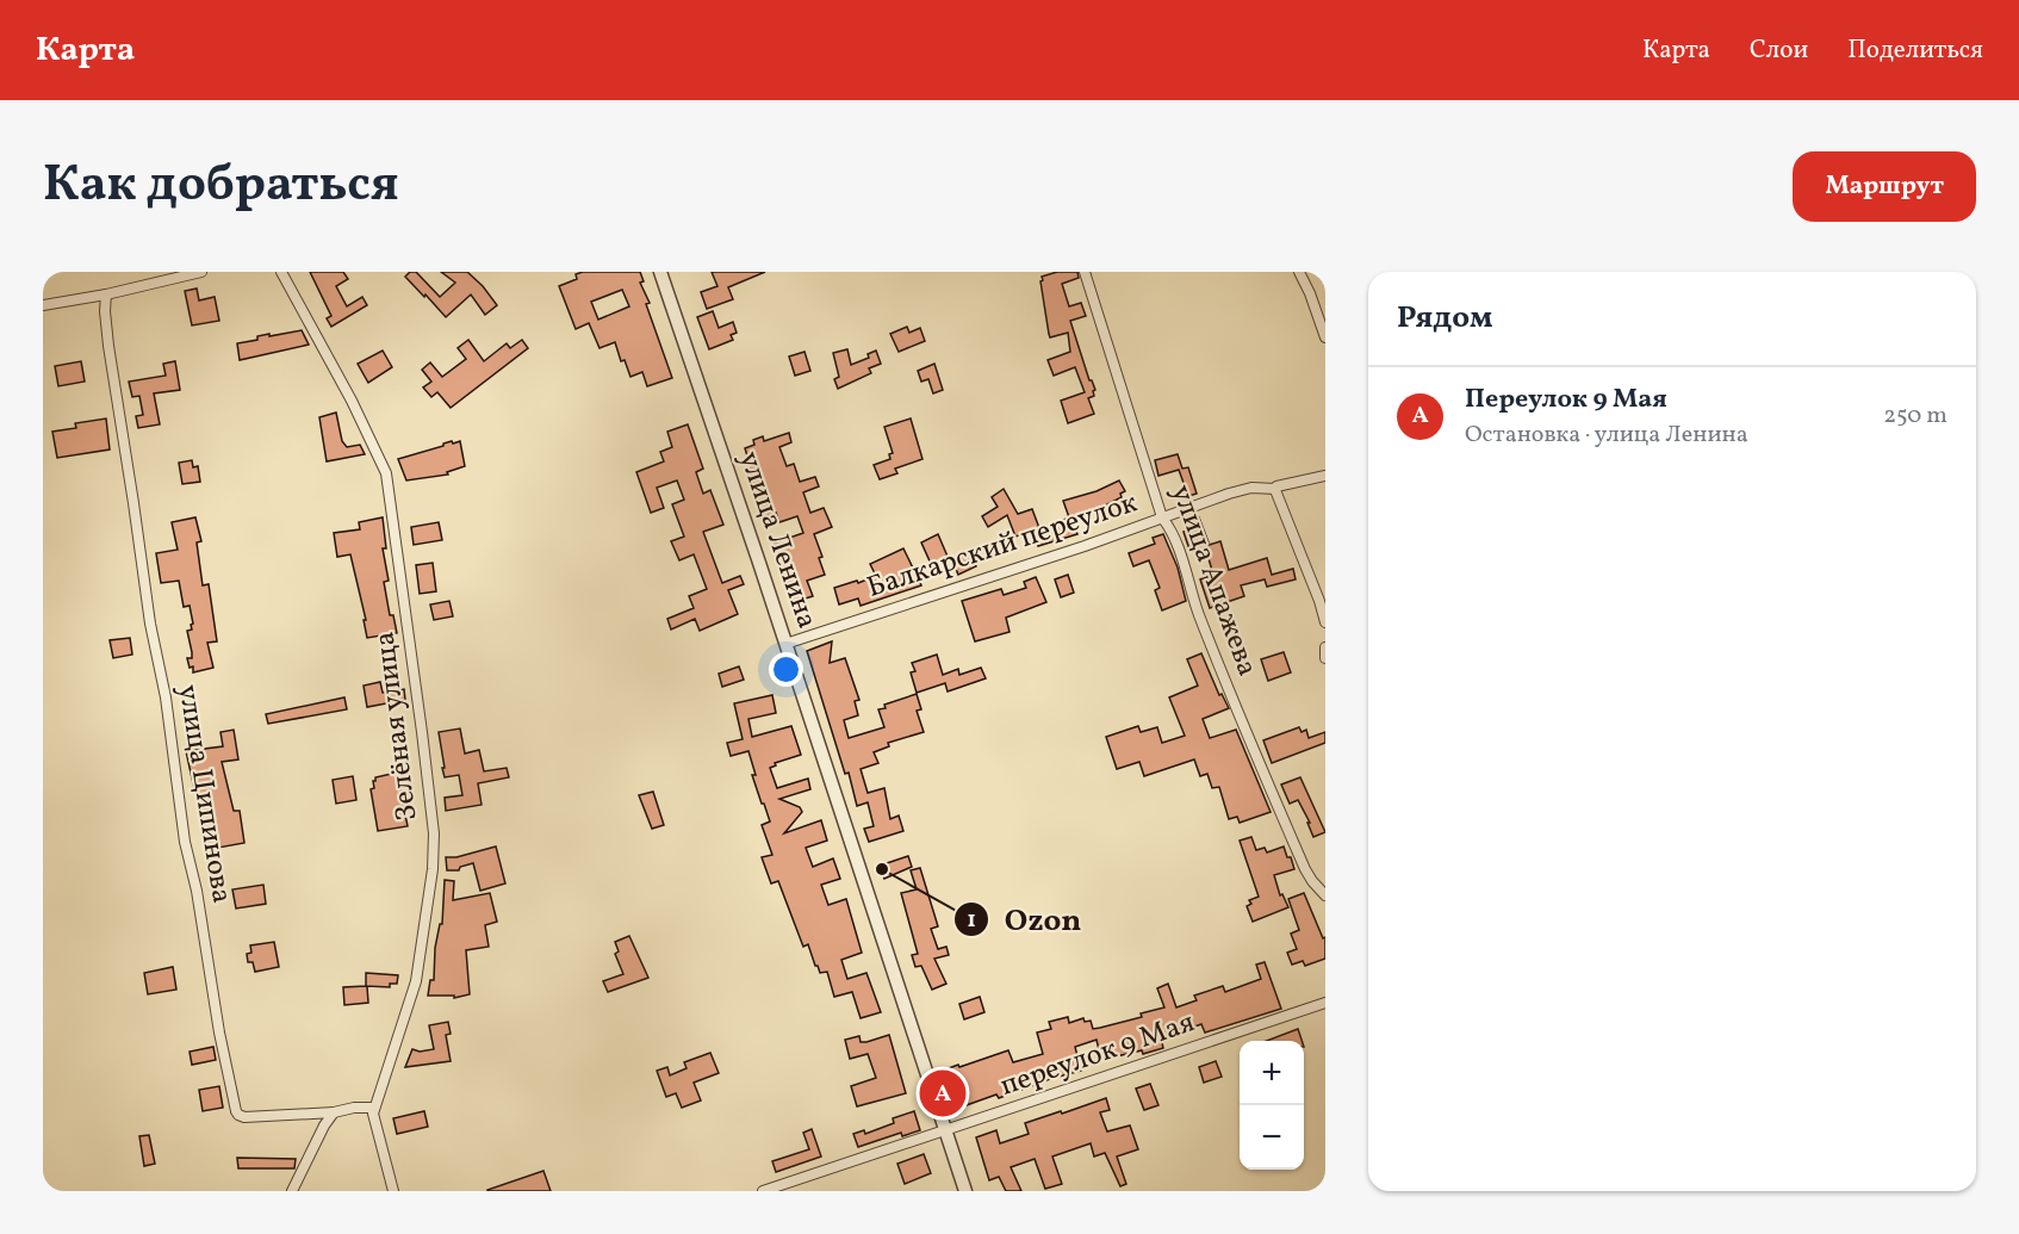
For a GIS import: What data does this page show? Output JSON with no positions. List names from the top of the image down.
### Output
{
  "streets": {
    "street": [
      "улица Ленина",
      "Балкарский переулок",
      "улица Апажева",
      "Зелёная улица",
      "улица Ципинова",
      "переулок 9 Мая"
    ]
  },
  "crossings": [
    ["улица Ленина", "Балкарский переулок"],
    ["улица Ленина", "переулок 9 Мая"],
    ["Балкарский переулок", "улица Апажева"],
    ["Зелёная улица", "улица Ципинова"]
  ],
  "places": ["Ozon"],
  "page": {
    "header": "Карта",
    "nav": ["Карта", "Слои", "Поделиться"],
    "title": "Как добраться",
    "buttons": "Маршрут",
    "heading": "Рядом",
    "list": [
      {
        "mark": "A",
        "name": "Переулок 9 Мая",
        "note": "Остановка · улица Ленина",
        "value": "250 m"
      }
    ],
    "map_buttons": ["+", "−"],
    "pins": "A"
  }
}
